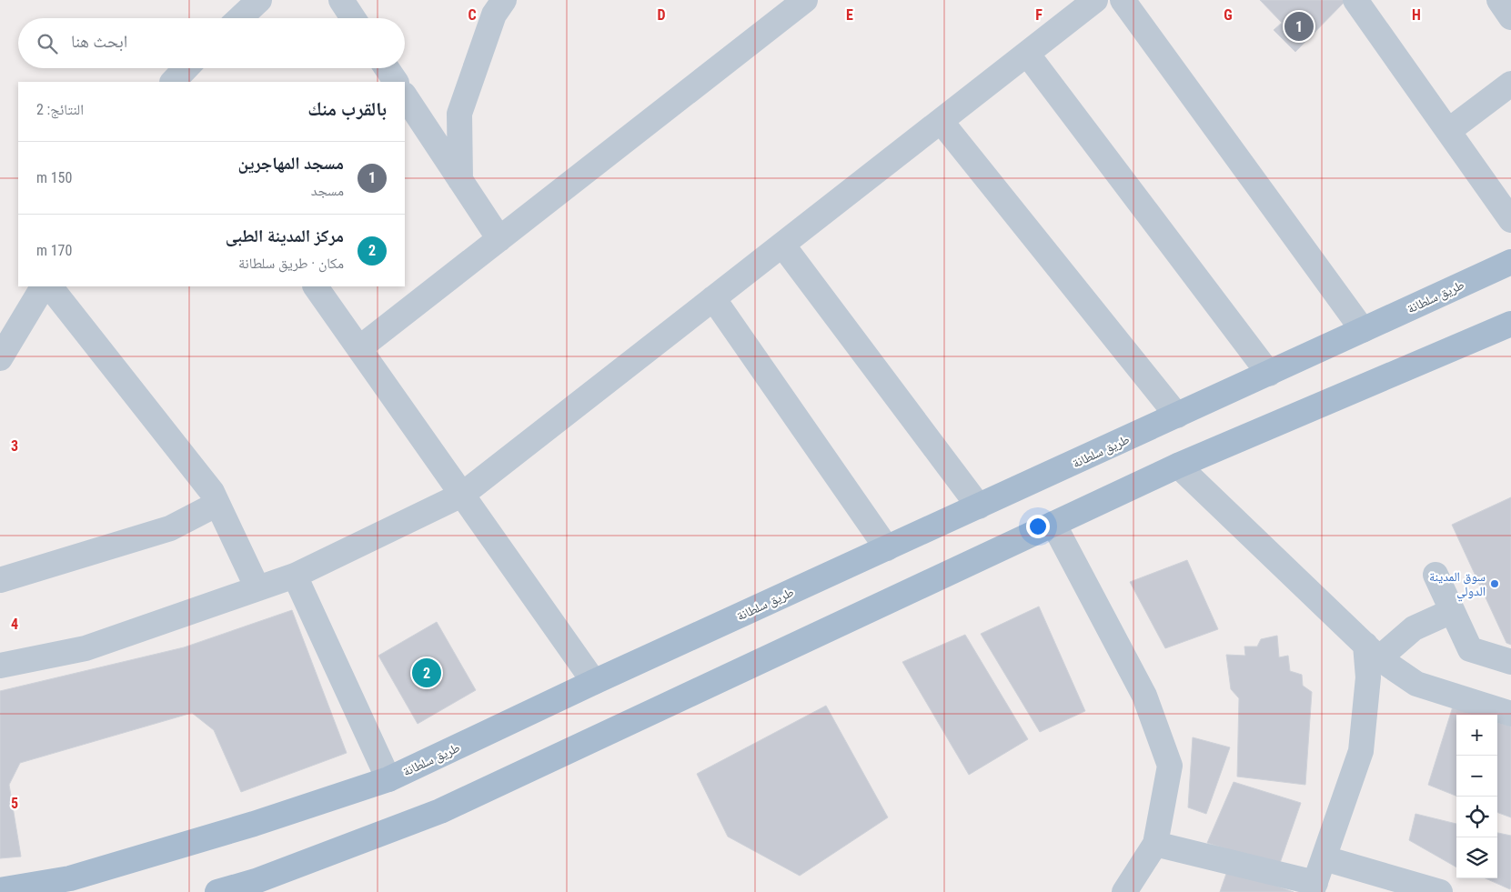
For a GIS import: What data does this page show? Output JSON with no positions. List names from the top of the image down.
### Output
{
  "streets": {
    "main road": ["طريق سلطانة"]
  },
  "places": ["سوق المدينة الدولي"],
  "page": {
    "pins": ["1", "2"],
    "search": "ابحث هنا",
    "heading": ["بالقرب منك", "النتائج: 2"],
    "list": [
      {
        "mark": "1",
        "name": "مسجد المهاجرين",
        "note": "مسجد",
        "value": "150 m"
      },
      {
        "mark": "2",
        "name": "مرکز المدینة الطبی",
        "note": "مكان · طريق سلطانة",
        "value": "170 m"
      }
    ],
    "map_buttons": ["+", "−"]
  },
  "grid": {
    "columns": [
      "C",
      "D",
      "E",
      "F",
      "G",
      "H"
    ],
    "rows": ["3", "4", "5"]
  }
}
